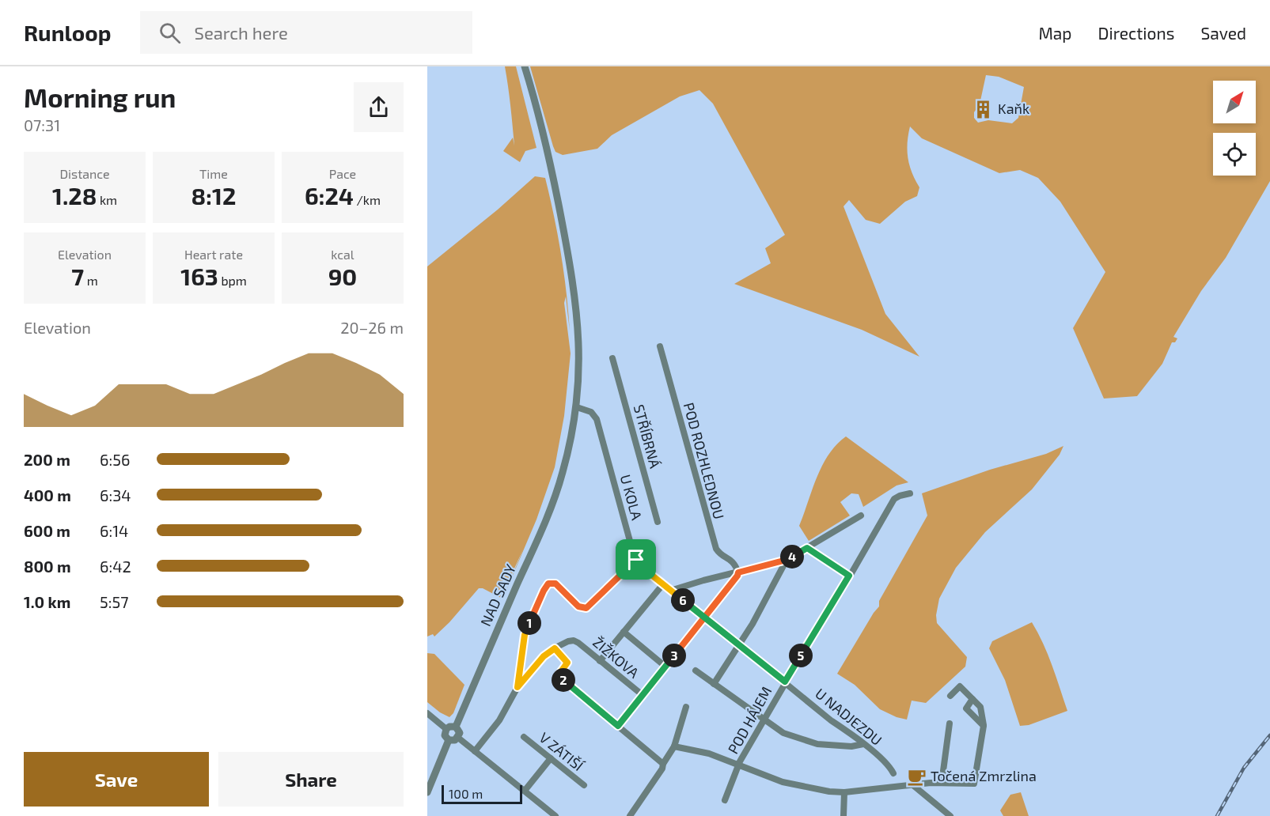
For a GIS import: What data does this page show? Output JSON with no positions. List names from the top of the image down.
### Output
{
  "streets": {
    "street": [
      "STŘÍBRNÁ",
      "POD ROZHLEDNOU",
      "U KOLA",
      "NAD SADY",
      "ŽIŽKOVA",
      "U NADJEZDU",
      "POD HÁJEM",
      "V ZÁTIŠÍ"
    ]
  },
  "crossings": [
    ["U KOLA", "NAD SADY"],
    ["U KOLA", "U NADJEZDU"],
    ["U KOLA", "POD HÁJEM"],
    ["U NADJEZDU", "POD HÁJEM"]
  ],
  "places": {
    "building": ["Kaňk"],
    "cafe": ["Točená Zmrzlina"]
  },
  "scale_bar": "100 m",
  "north": "top right",
  "page": {
    "header": "Runloop",
    "search": "Search here",
    "nav": ["Map", "Directions", "Saved"],
    "heading": ["Morning run", "07:31"],
    "stats": [
      ["Distance", "1.28 km"],
      ["Time", "8:12"],
      ["Pace", "6:24 /km"],
      ["Elevation", "7 m"],
      ["Heart rate", "163 bpm"],
      ["kcal", "90"]
    ],
    "chart": ["Elevation", "20–26 m"],
    "list": [
      {
        "name": "200 m",
        "note": "6:56"
      },
      {
        "name": "400 m",
        "note": "6:34"
      },
      {
        "name": "600 m",
        "note": "6:14"
      },
      {
        "name": "800 m",
        "note": "6:42"
      },
      {
        "name": "1.0 km",
        "note": "5:57"
      }
    ],
    "pins": [
      "4",
      "6",
      "1",
      "3",
      "5",
      "2"
    ],
    "buttons": ["Save", "Share"],
    "scale": "100 m"
  }
}
